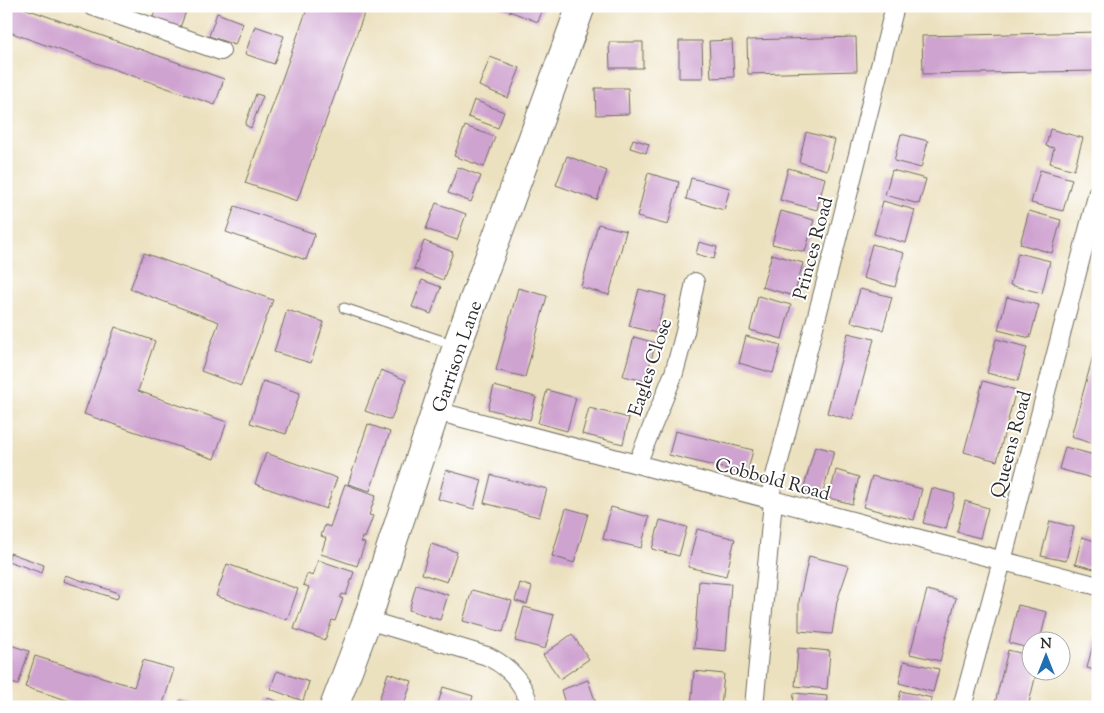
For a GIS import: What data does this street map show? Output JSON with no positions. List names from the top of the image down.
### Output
{
  "streets": {
    "main road": ["Garrison Lane"],
    "street": [
      "Princes Road",
      "Eagles Close",
      "Queens Road",
      "Cobbold Road"
    ]
  },
  "crossings": [
    ["Princes Road", "Cobbold Road"],
    ["Garrison Lane", "Cobbold Road"],
    ["Eagles Close", "Cobbold Road"],
    ["Queens Road", "Cobbold Road"]
  ],
  "north": "top"
}
